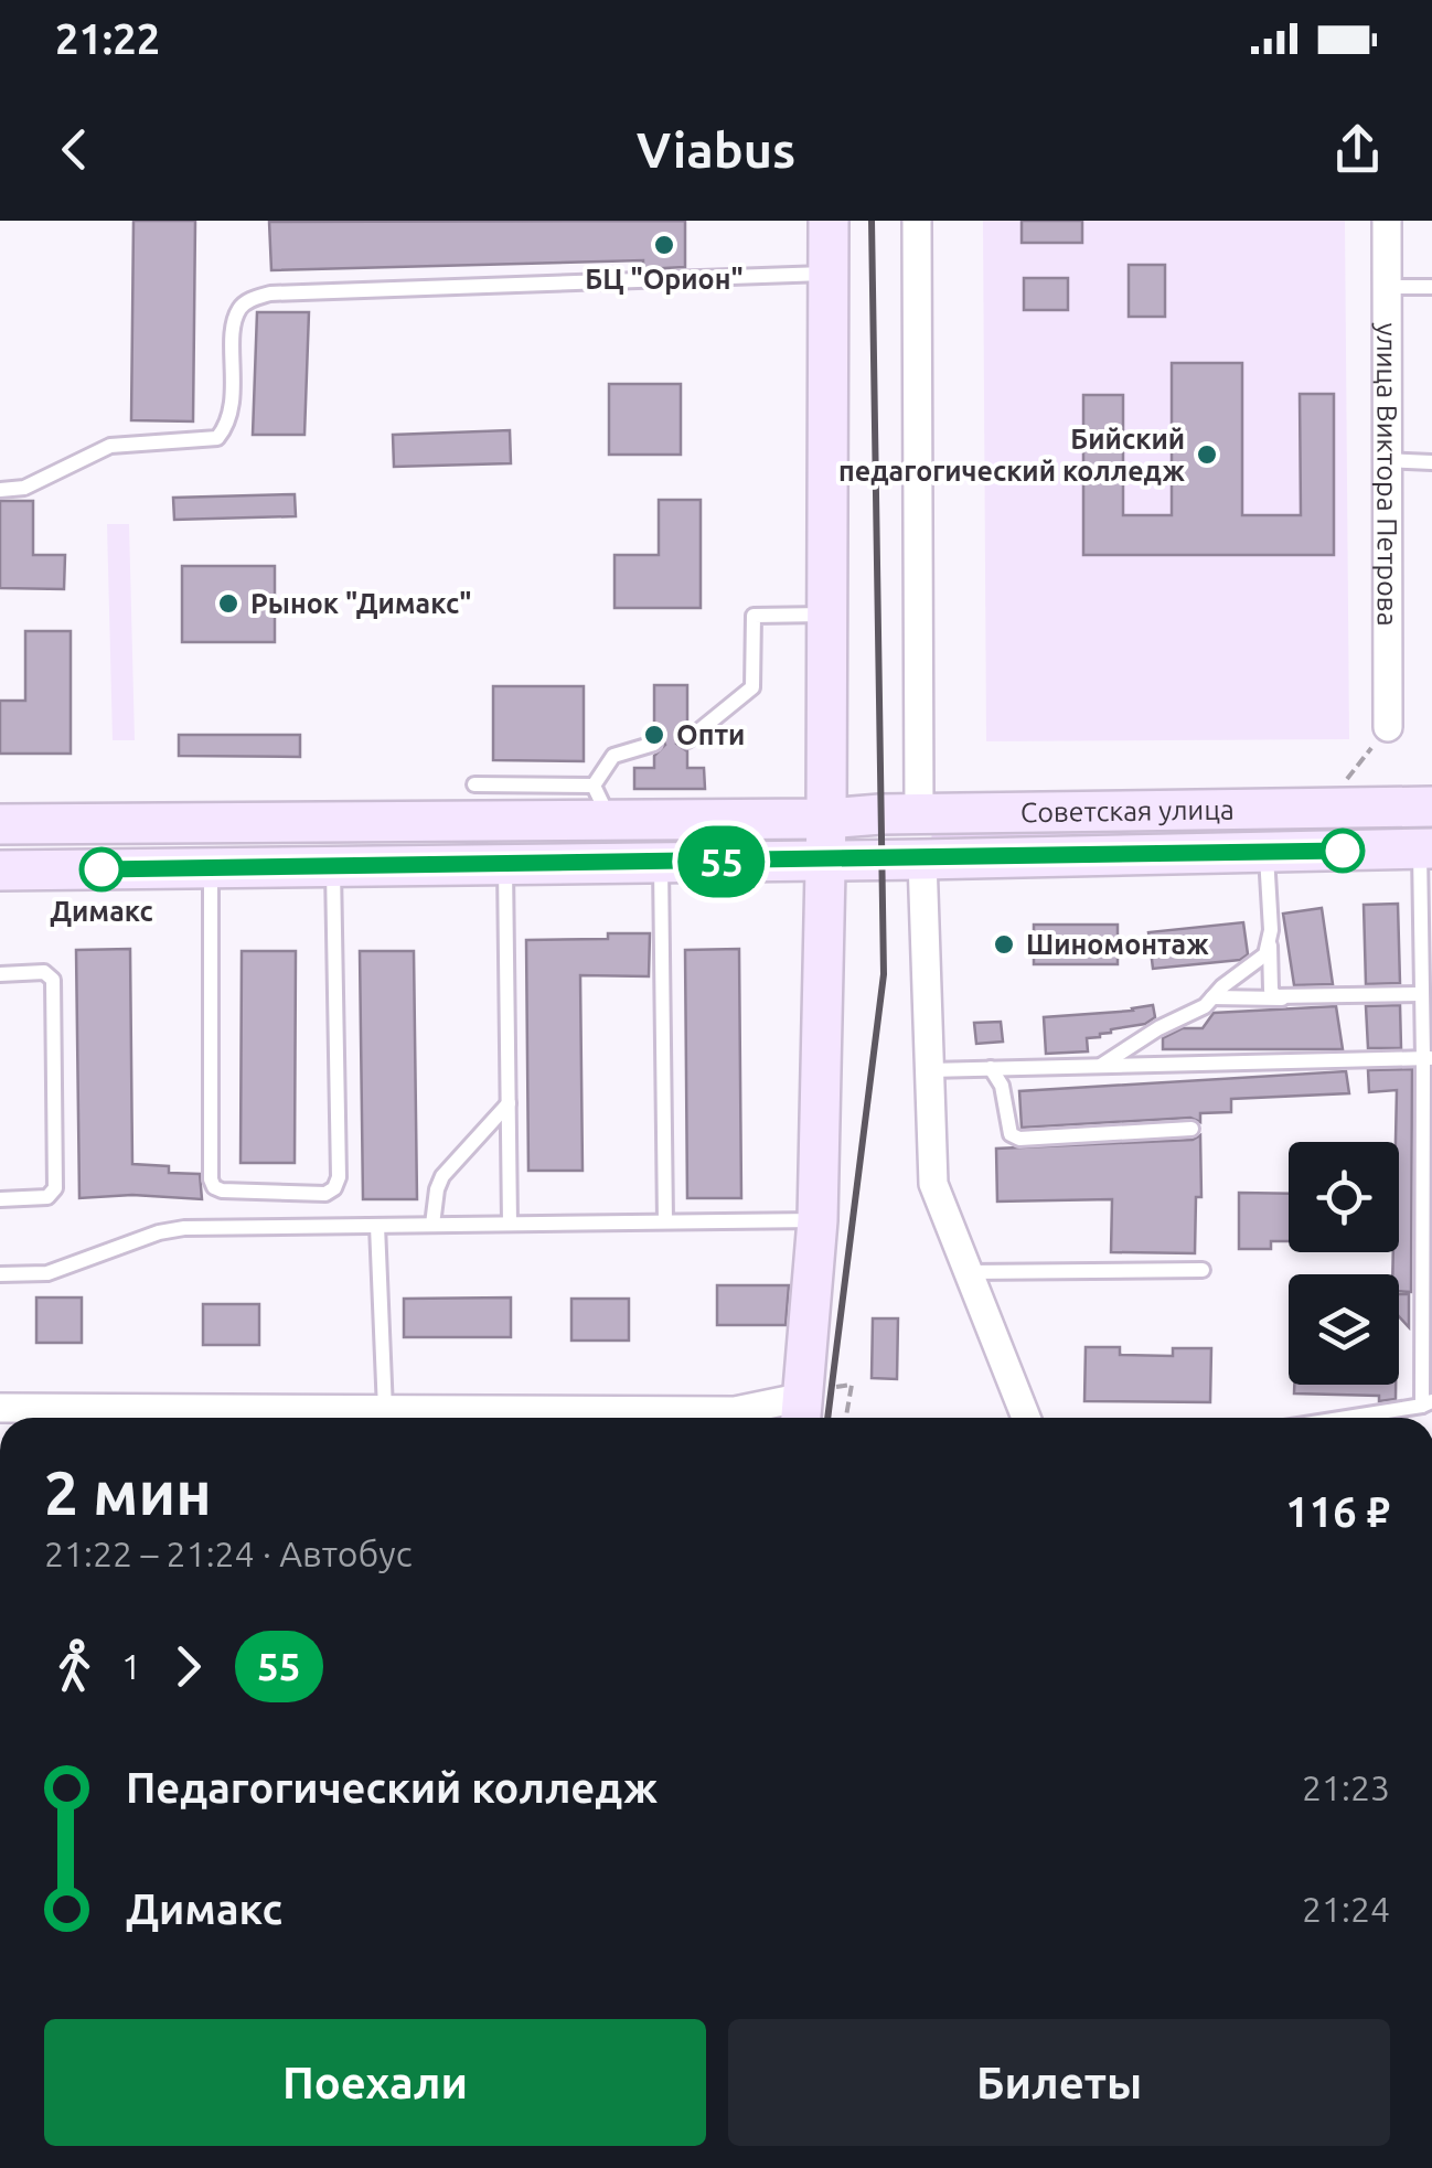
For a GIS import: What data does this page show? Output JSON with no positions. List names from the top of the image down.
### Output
{
  "streets": {
    "main road": ["Советская улица"],
    "street": ["улица Виктора Петрова"]
  },
  "places": [
    "БЦ \"Орион\"",
    "Бийский педагогический колледж",
    "Рынок \"Димакс\"",
    "Опти",
    "Димакс",
    "Шиномонтаж"
  ],
  "lines": ["bus line 55"],
  "page": {
    "status": "21:22",
    "header": "Viabus",
    "on_map": "55",
    "heading": ["2 мин", "21:22 – 21:24 · Автобус", "116 ₽"],
    "legs": ["1", "55"],
    "list": [
      {
        "name": "Педагогический колледж",
        "value": "21:23"
      },
      {
        "name": "Димакс",
        "value": "21:24"
      }
    ],
    "buttons": ["Поехали", "Билеты"]
  }
}
